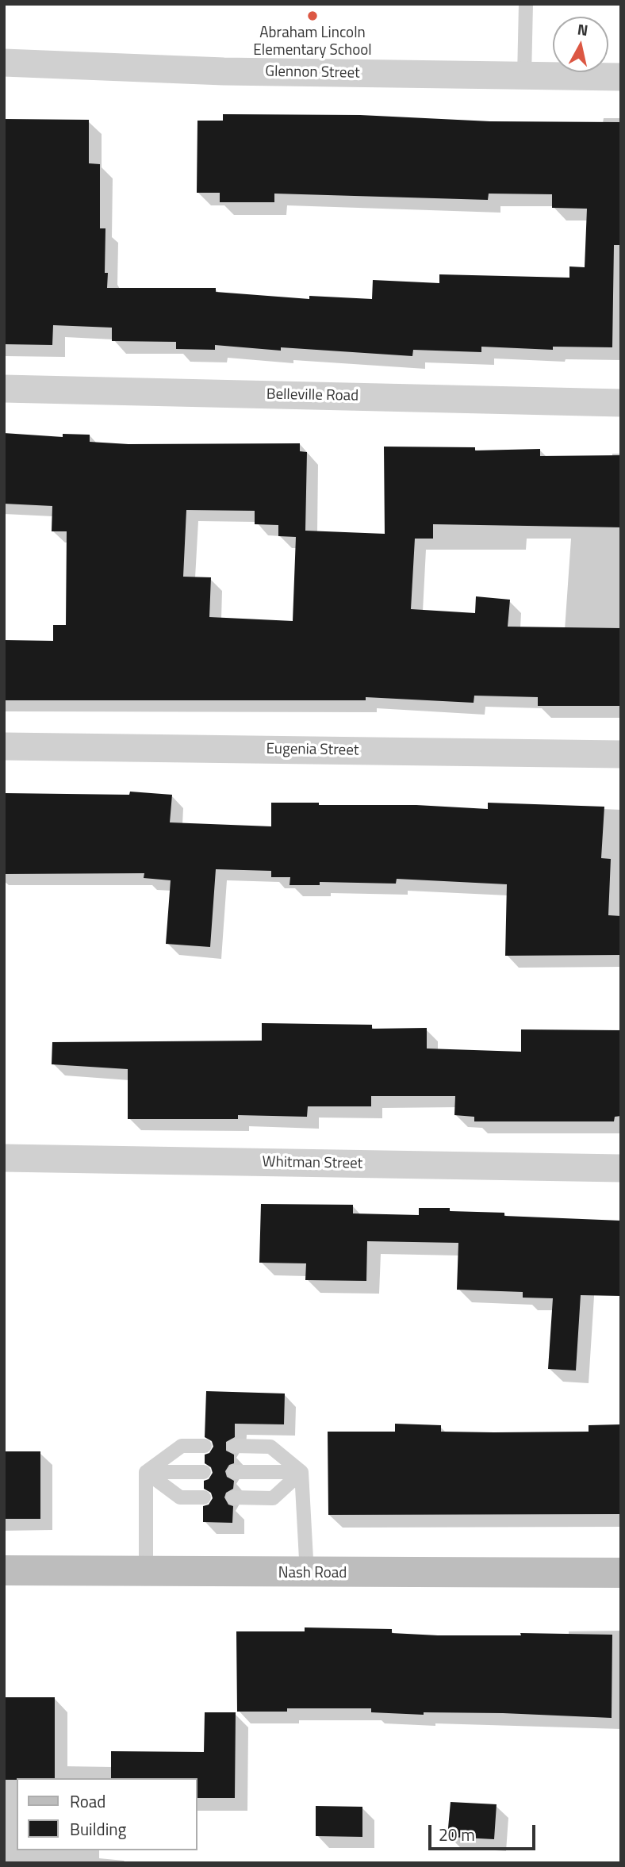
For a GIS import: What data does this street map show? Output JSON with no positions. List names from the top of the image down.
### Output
{
  "streets": {
    "main road": ["Nash Road"],
    "street": [
      "Glennon Street",
      "Belleville Road",
      "Eugenia Street",
      "Whitman Street"
    ]
  },
  "places": ["Abraham Lincoln Elementary School"],
  "legend": ["Road", "Building"],
  "scale_bar": "20 m",
  "north": "top"
}
